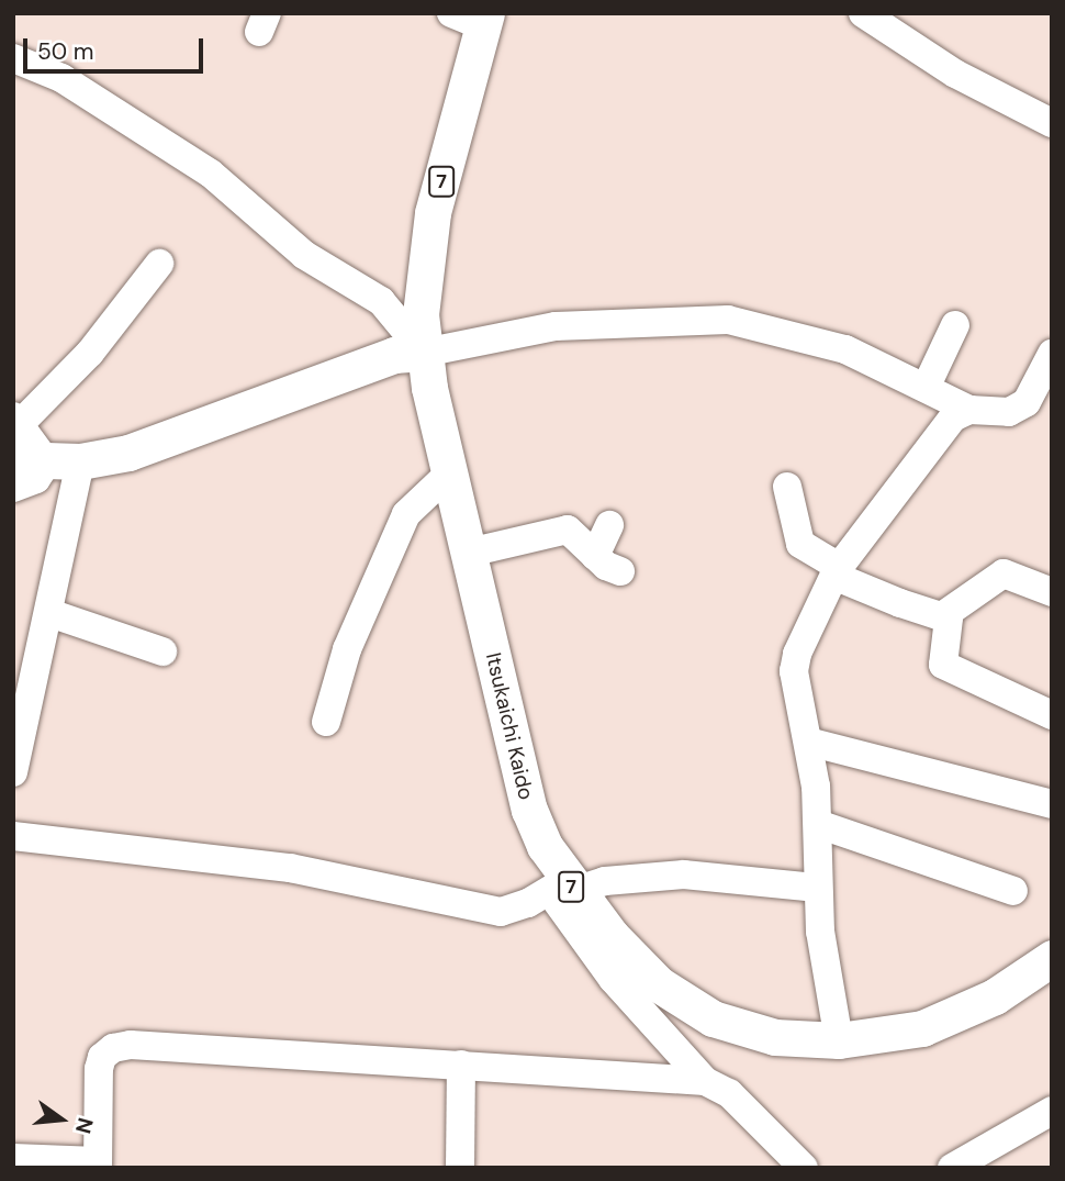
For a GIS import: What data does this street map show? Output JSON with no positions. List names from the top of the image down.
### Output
{
  "streets": {
    "main road": ["7", "Itsukaichi Kaido"]
  },
  "scale_bar": "50 m",
  "north": "right"
}
